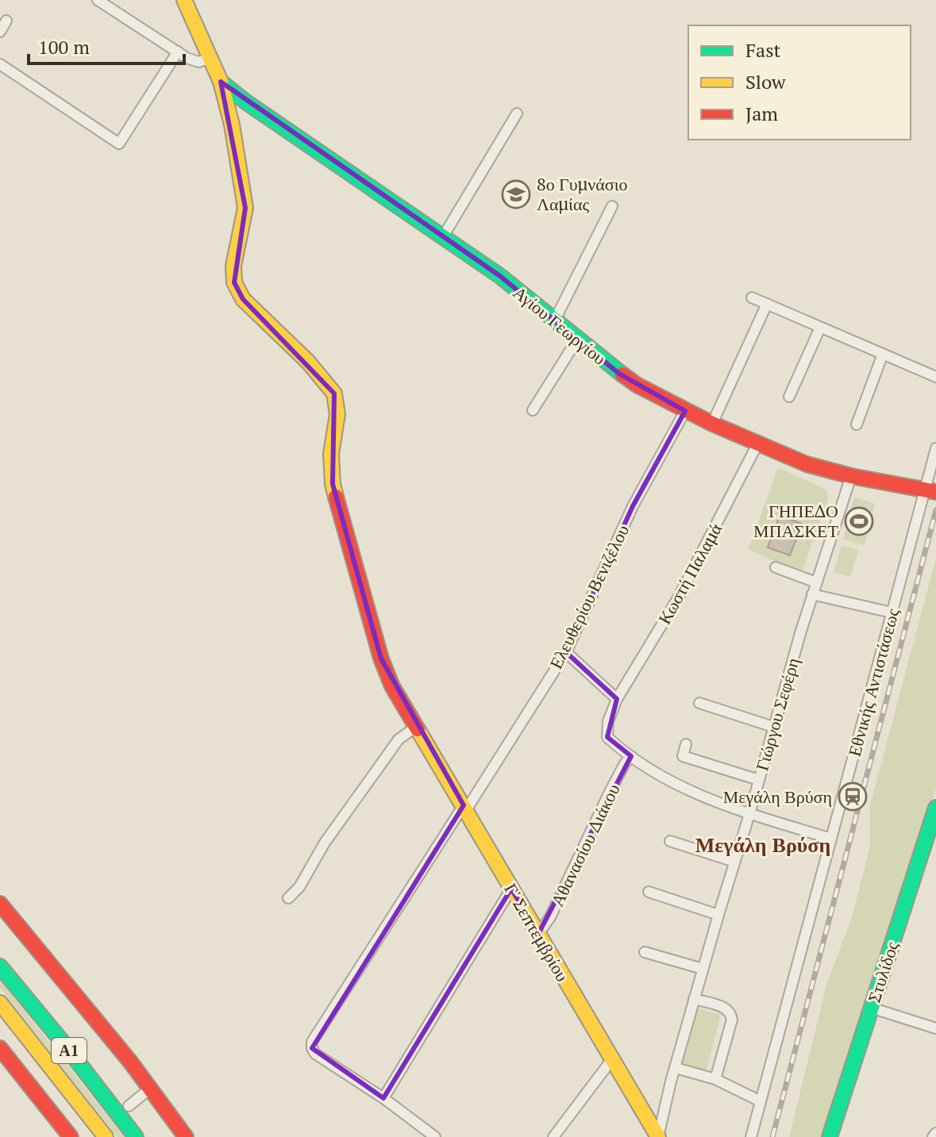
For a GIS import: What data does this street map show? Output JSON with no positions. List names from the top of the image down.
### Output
{
  "streets": {
    "main road": [
      "Αγίου Γεωργίου",
      "Γ' Σεπτεμβρίου",
      "Στυλίδος",
      "Α1"
    ],
    "street": [
      "Κωστή Παλαμά",
      "Ελευθερίου Βενιζέλου",
      "Εθνικής Αντιστάσεως",
      "Γιώργου Σεφέρη",
      "Αθανασίου Διάκου"
    ]
  },
  "crossings": [
    ["Αγίου Γεωργίου", "Κωστή Παλαμά"],
    ["Αγίου Γεωργίου", "Ελευθερίου Βενιζέλου"],
    ["Αγίου Γεωργίου", "Εθνικής Αντιστάσεως"],
    ["Αγίου Γεωργίου", "Γιώργου Σεφέρη"],
    ["Αγίου Γεωργίου", "Γ' Σεπτεμβρίου"],
    ["Κωστή Παλαμά", "Αθανασίου Διάκου"],
    ["Ελευθερίου Βενιζέλου", "Γ' Σεπτεμβρίου"],
    ["Γιώργου Σεφέρη", "Γ' Σεπτεμβρίου"],
    ["Αθανασίου Διάκου", "Γ' Σεπτεμβρίου"]
  ],
  "districts": ["Μεγάλη Βρύση"],
  "places": {
    "school or university": ["8ο Γυμνάσιο Λαμίας"],
    "sports": ["ΓΗΠΕΔΟ ΜΠΑΣΚΕΤ"],
    "station": ["Μεγάλη Βρύση"]
  },
  "legend": ["Fast", "Slow", "Jam"],
  "scale_bar": "100 m"
}
